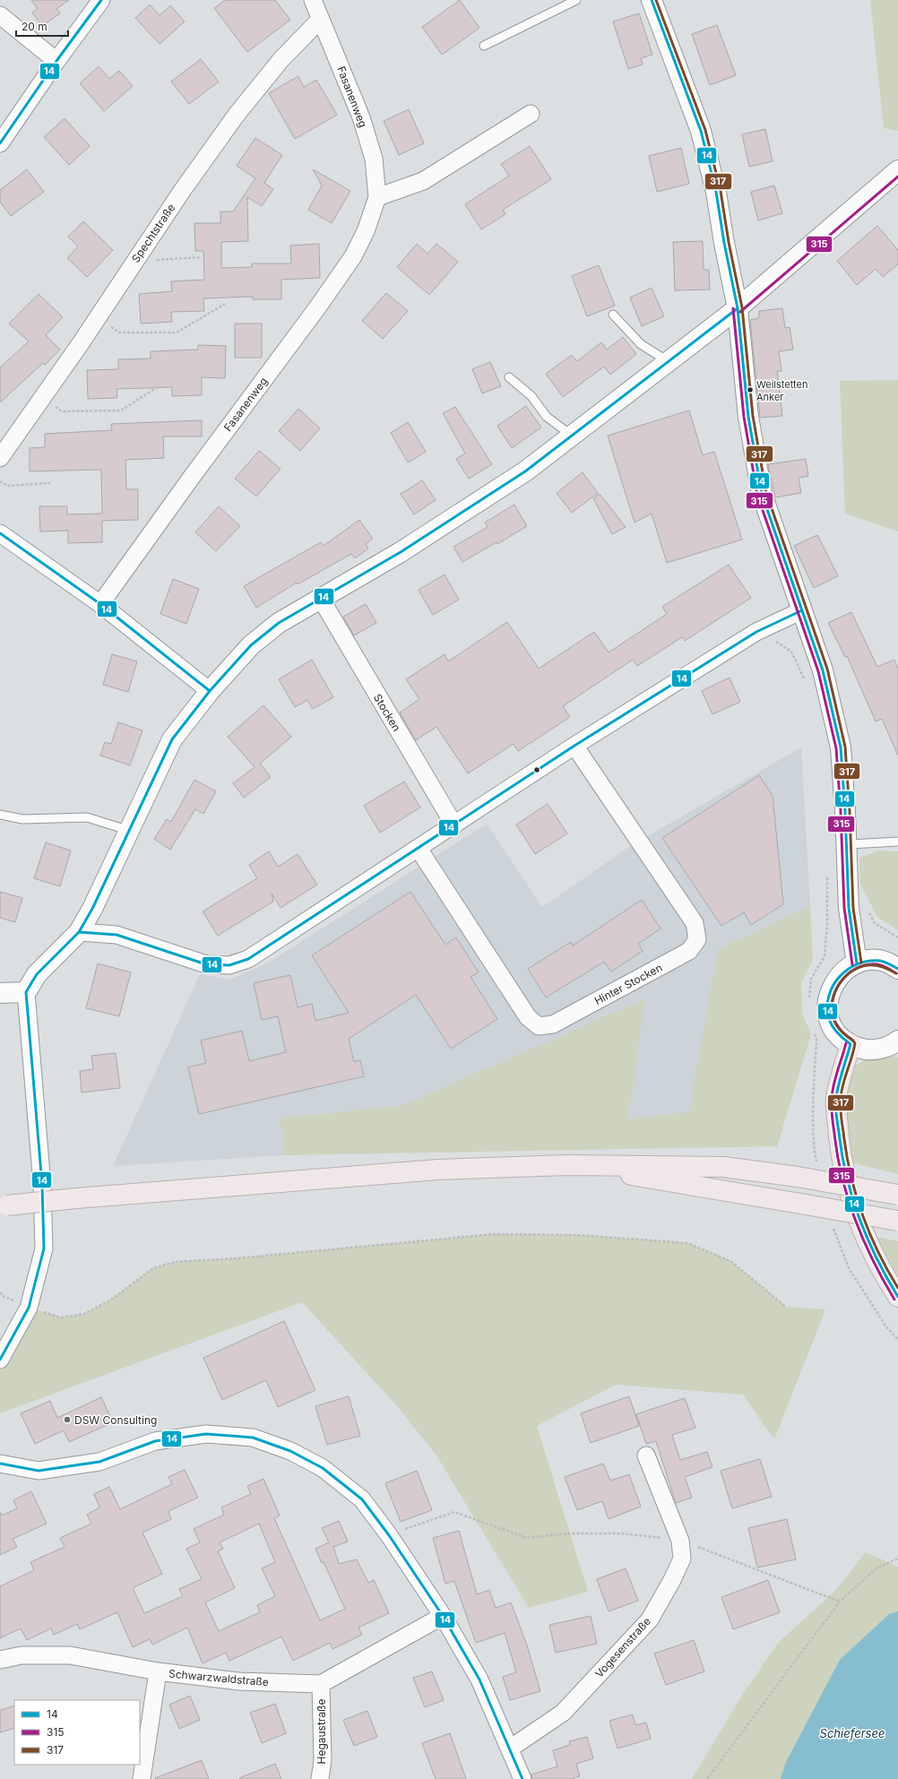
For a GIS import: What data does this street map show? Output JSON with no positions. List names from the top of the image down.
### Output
{
  "streets": {
    "street": [
      "Fasanenweg",
      "Spechtstraße",
      "Stocken",
      "Hinter Stocken",
      "Vogesenstraße",
      "Schwarzwaldstraße",
      "Hegaustraße"
    ]
  },
  "crossings": [
    ["Fasanenweg", "Spechtstraße"],
    ["Schwarzwaldstraße", "Hegaustraße"]
  ],
  "water": ["Schiefersee"],
  "places": ["Weilstetten Anker", "DSW Consulting"],
  "lines": ["transit line 14", "transit line 317", "transit line 315"],
  "legend": ["14", "315", "317"],
  "scale_bar": "20 m"
}
